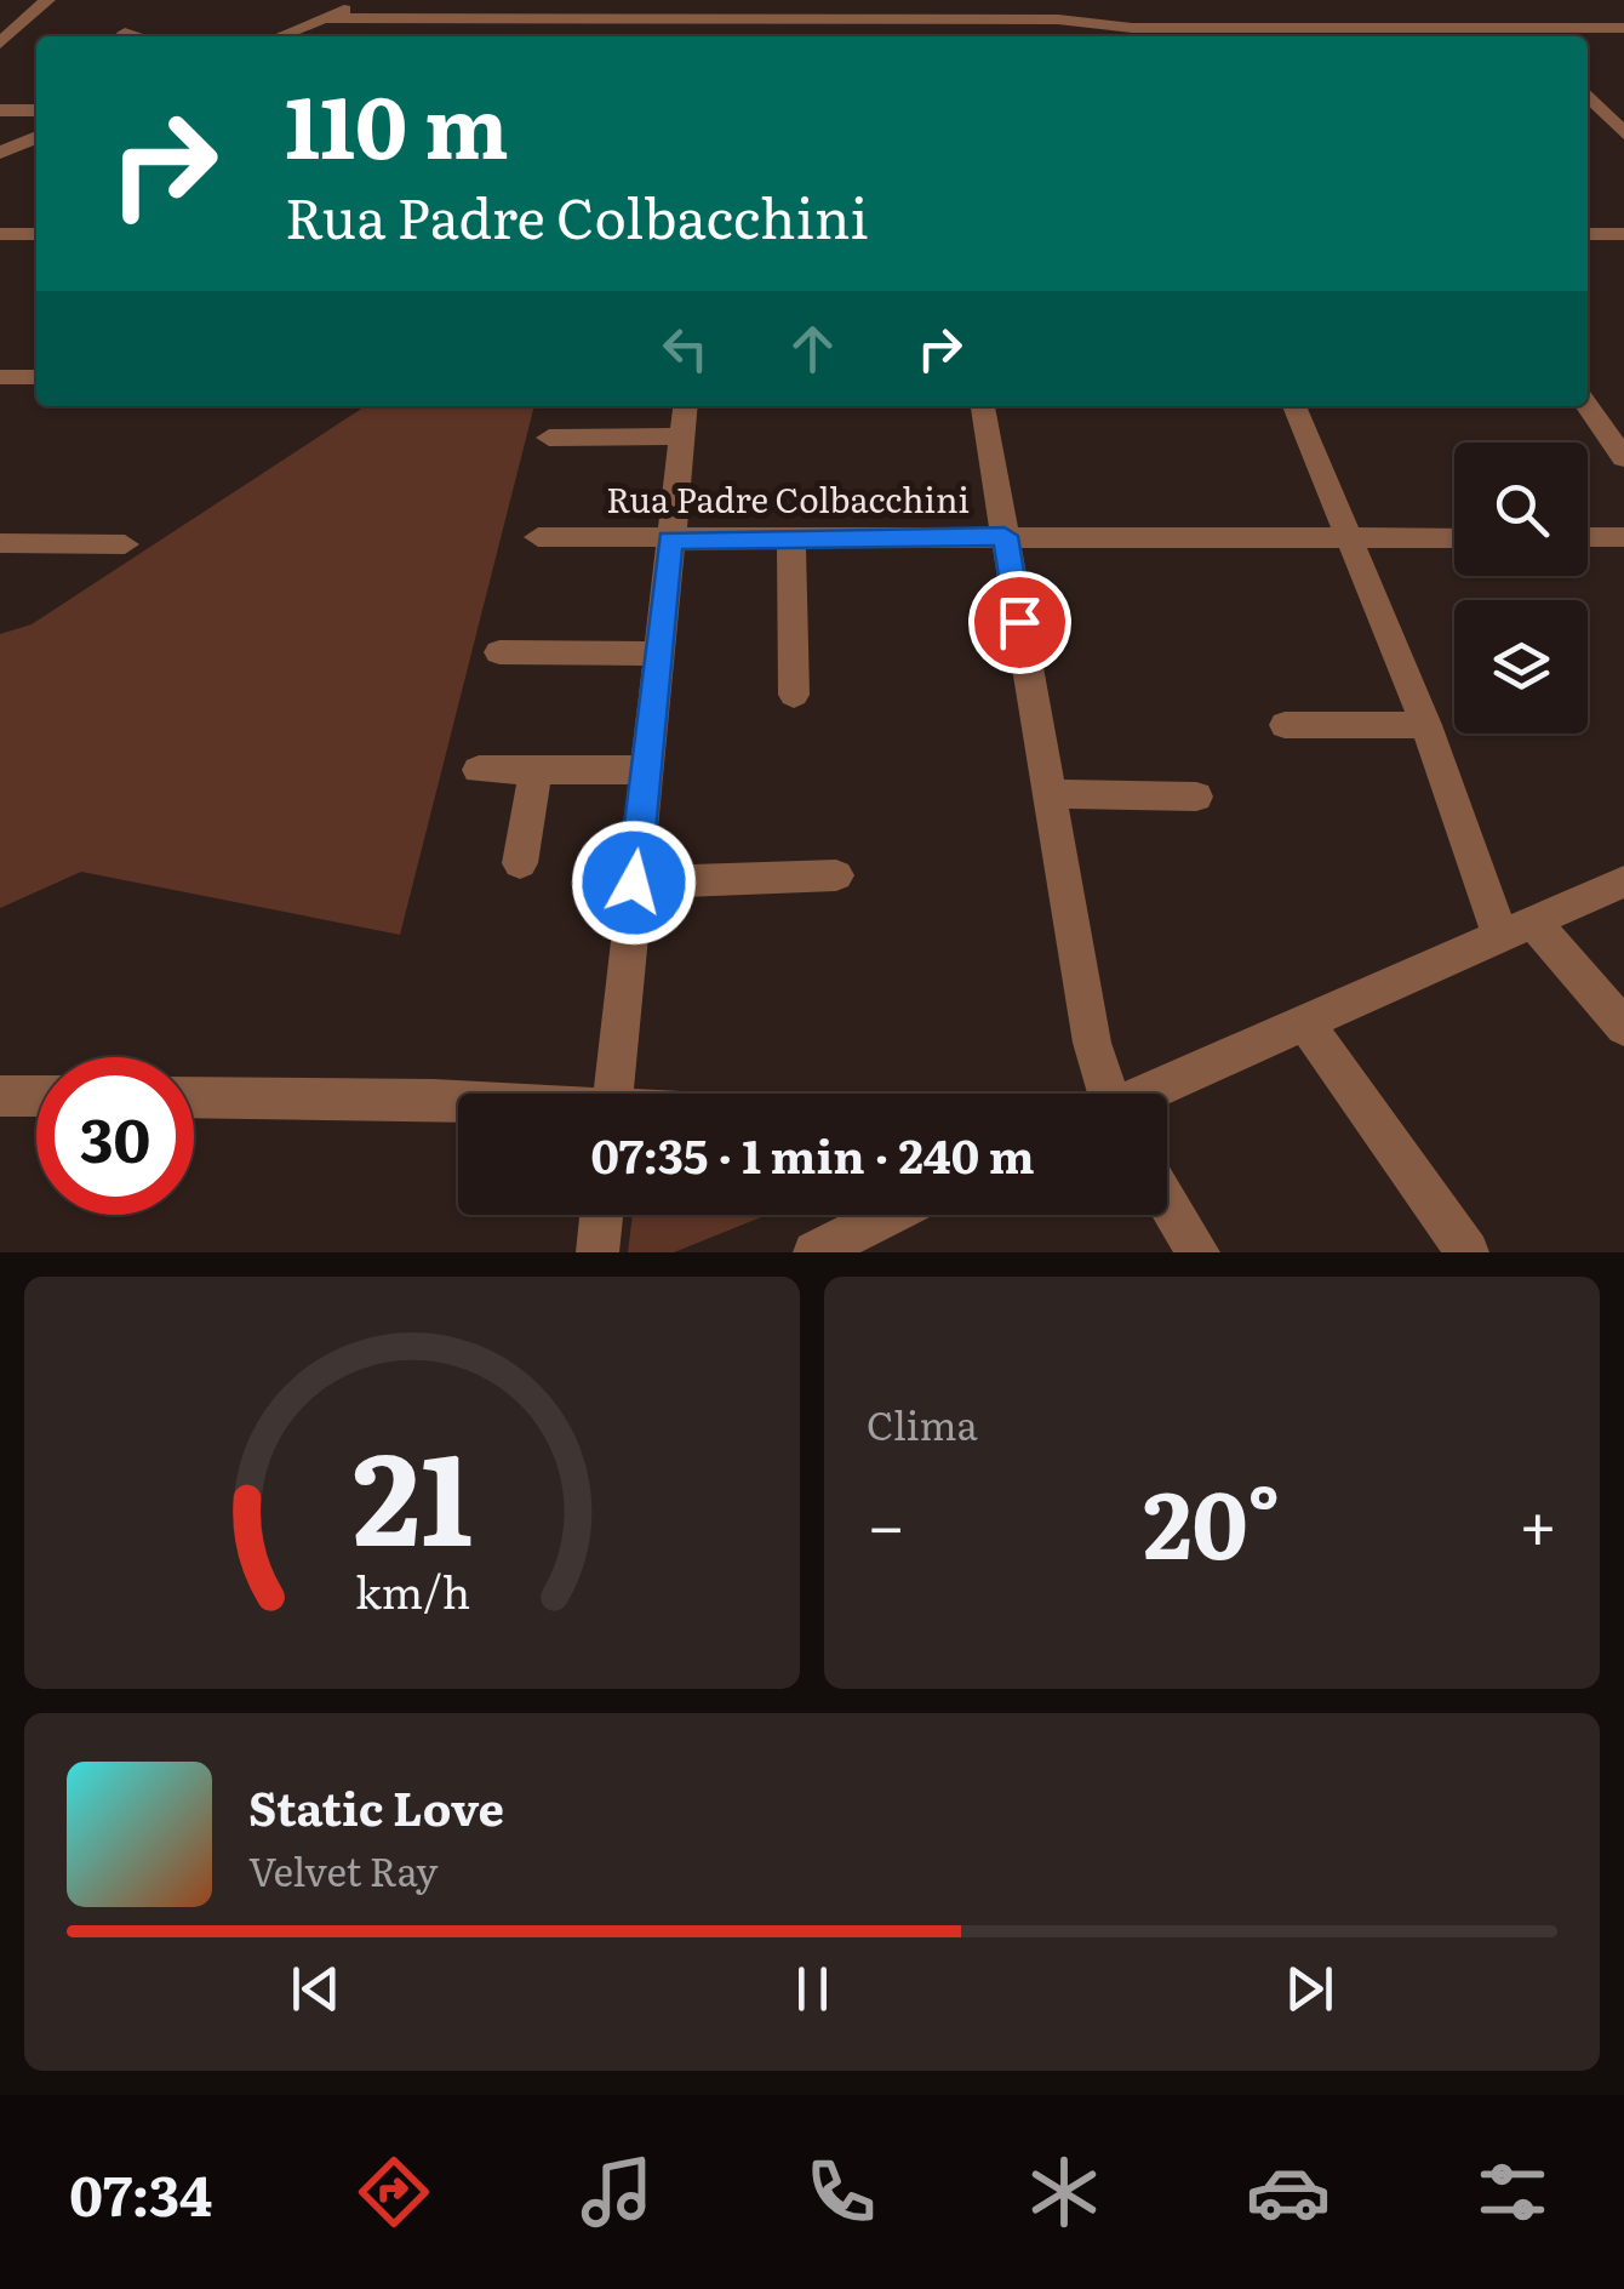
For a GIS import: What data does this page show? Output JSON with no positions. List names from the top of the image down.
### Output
{
  "streets": {
    "street": ["Rua Padre Colbacchini"]
  },
  "page": {
    "turn": ["110 m", "Rua Padre Colbacchini"],
    "limit": "30",
    "trip": "07:35 · 1 min · 240 m",
    "tile": "Clima",
    "heat": ["−", "20°", "+"],
    "song": ["Static Love", "Velvet Ray"],
    "tabs": "07:34",
    "gauge": ["21", "km/h"]
  }
}
